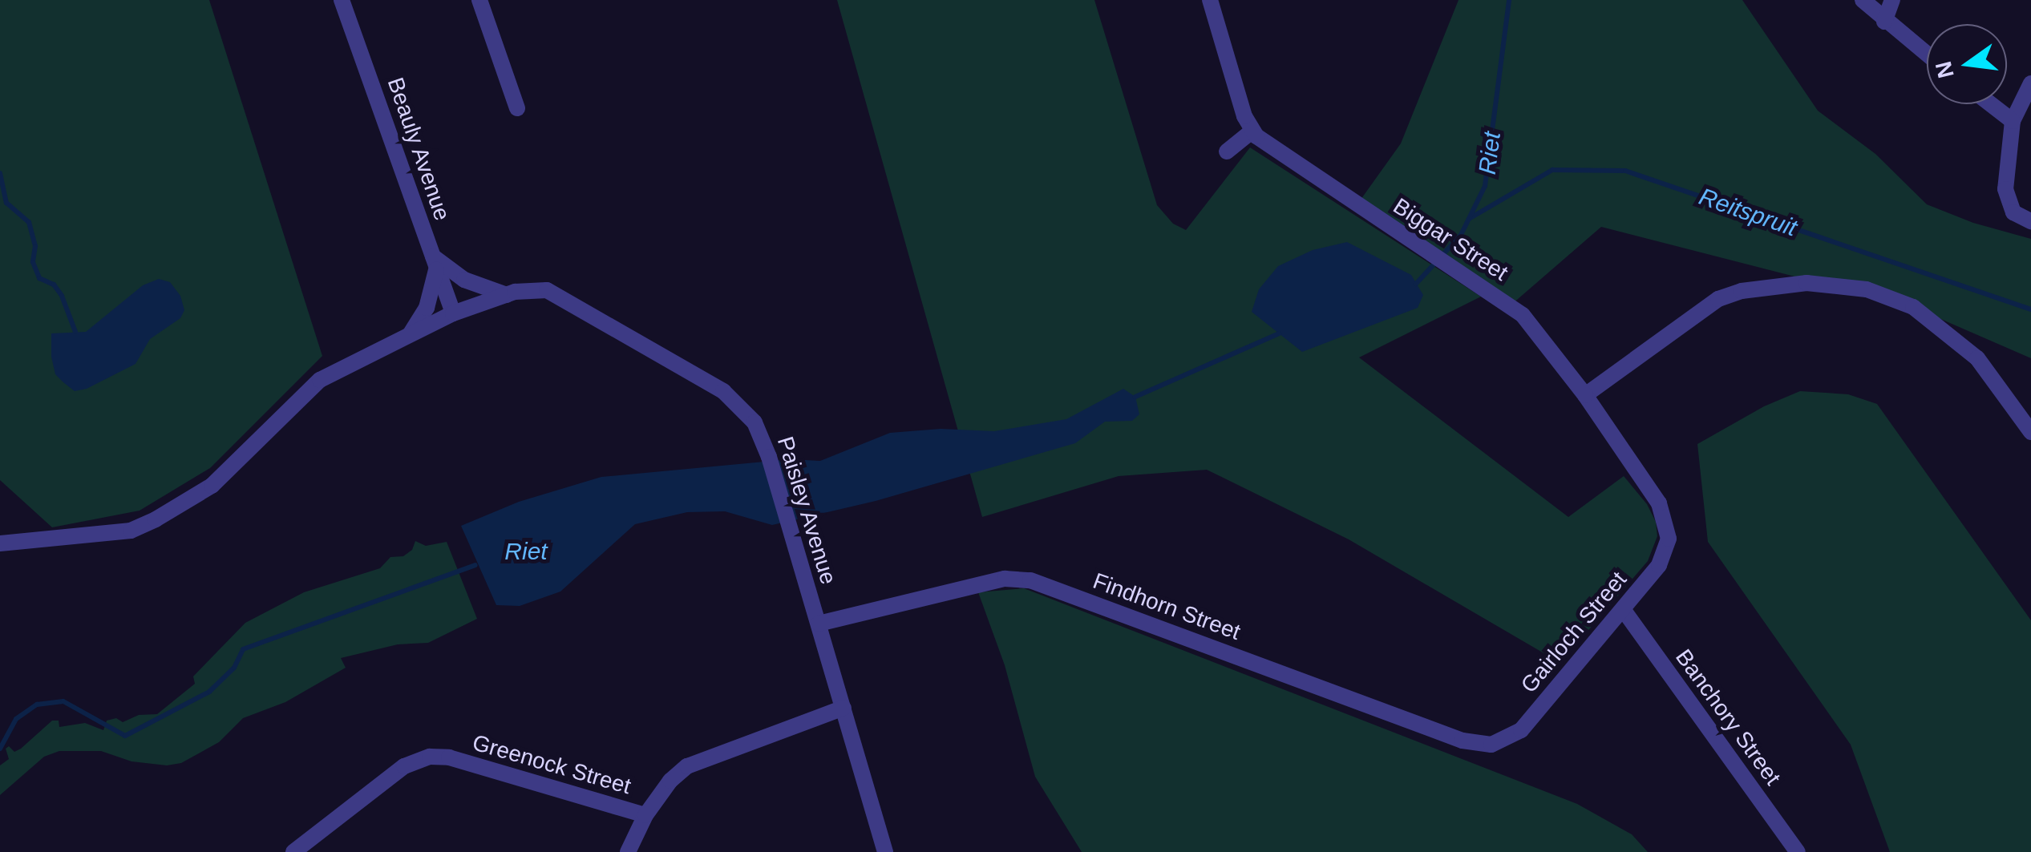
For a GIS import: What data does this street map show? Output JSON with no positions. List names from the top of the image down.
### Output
{
  "streets": {
    "street": [
      "Beauly Avenue",
      "Biggar Street",
      "Paisley Avenue",
      "Findhorn Street",
      "Gairloch Street",
      "Banchory Street",
      "Greenock Street"
    ]
  },
  "crossings": [
    ["Beauly Avenue", "Paisley Avenue"],
    ["Biggar Street", "Gairloch Street"],
    ["Paisley Avenue", "Findhorn Street"],
    ["Paisley Avenue", "Greenock Street"],
    ["Findhorn Street", "Gairloch Street"],
    ["Gairloch Street", "Banchory Street"]
  ],
  "water": ["Riet", "Reitspruit"],
  "north": "left"
}
